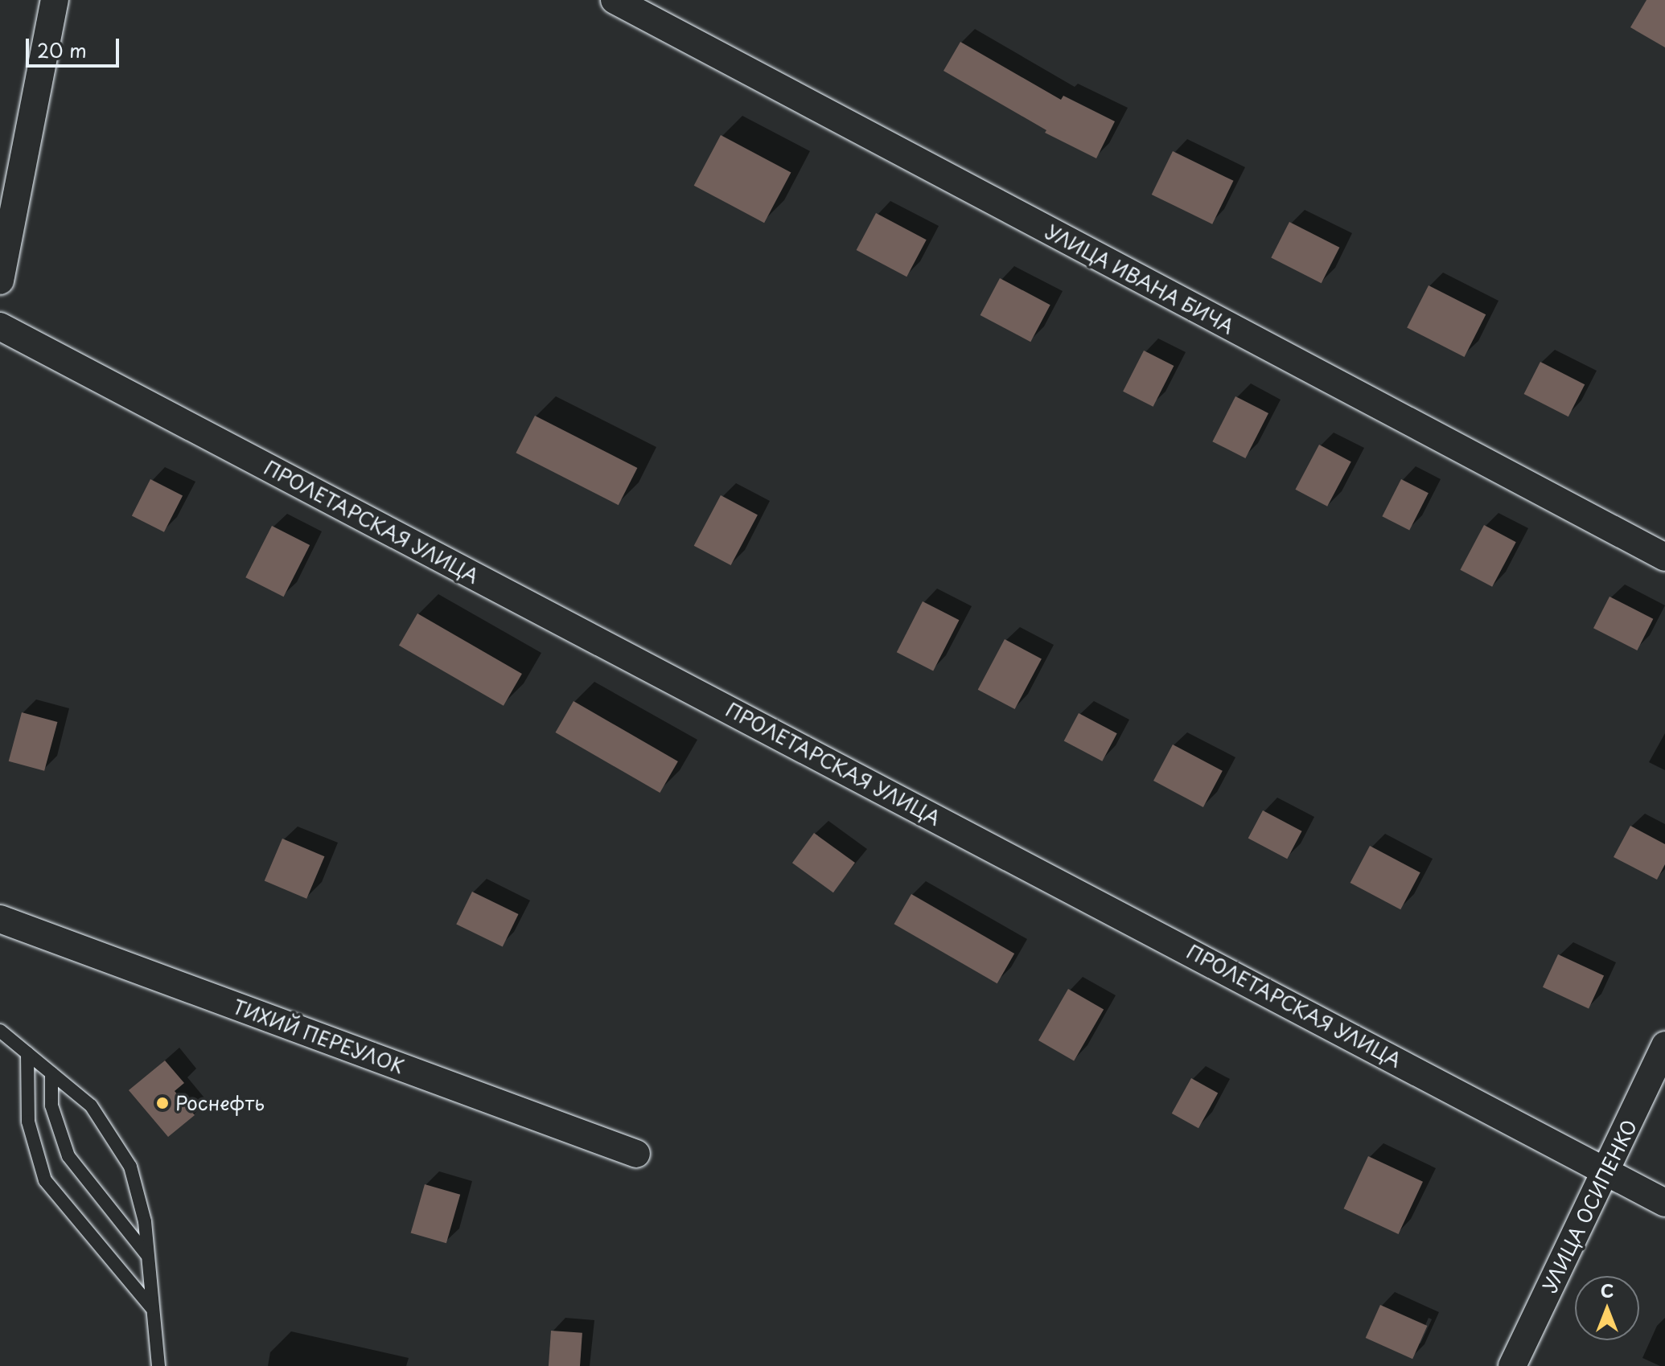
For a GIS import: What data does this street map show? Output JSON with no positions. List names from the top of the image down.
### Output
{
  "streets": {
    "street": [
      "УЛИЦА ИВАНА БИЧА",
      "ПРОЛЕТАРСКАЯ УЛИЦА",
      "ТИХИЙ ПЕРЕУЛОК",
      "УЛИЦА ОСИПЕНКО"
    ]
  },
  "crossings": [
    ["ПРОЛЕТАРСКАЯ УЛИЦА", "УЛИЦА ОСИПЕНКО"]
  ],
  "places": ["Роснефть"],
  "scale_bar": "20 m",
  "north": "top"
}
